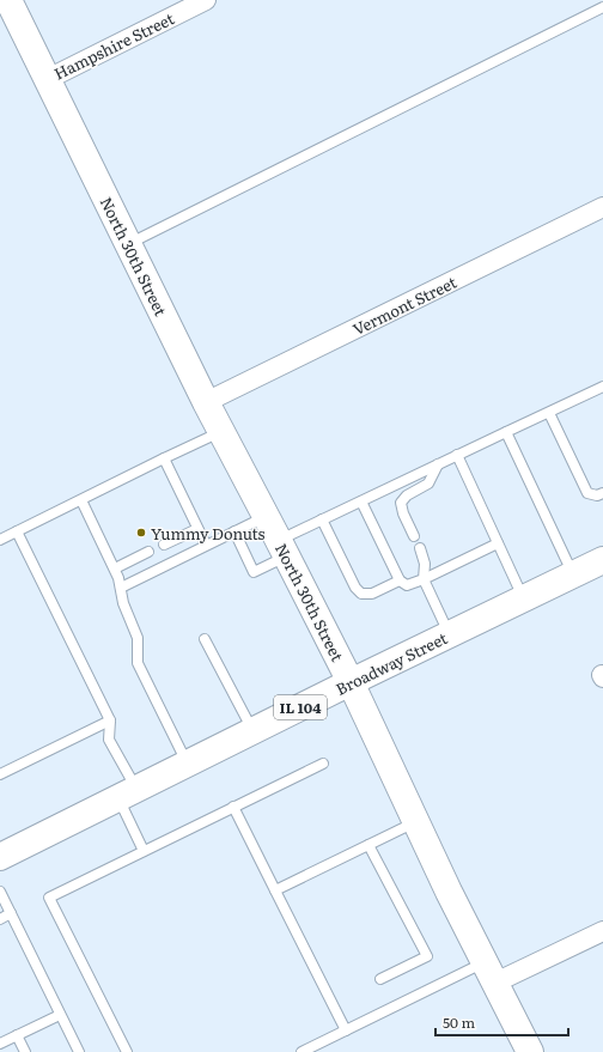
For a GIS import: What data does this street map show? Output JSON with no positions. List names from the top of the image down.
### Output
{
  "streets": {
    "street": [
      "Hampshire Street",
      "North 30th Street",
      "Vermont Street",
      "Broadway Street",
      "IL 104"
    ]
  },
  "crossings": [
    ["Hampshire Street", "North 30th Street"],
    ["North 30th Street", "Vermont Street"],
    ["North 30th Street", "Broadway Street"]
  ],
  "places": ["Yummy Donuts"],
  "scale_bar": "50 m"
}
